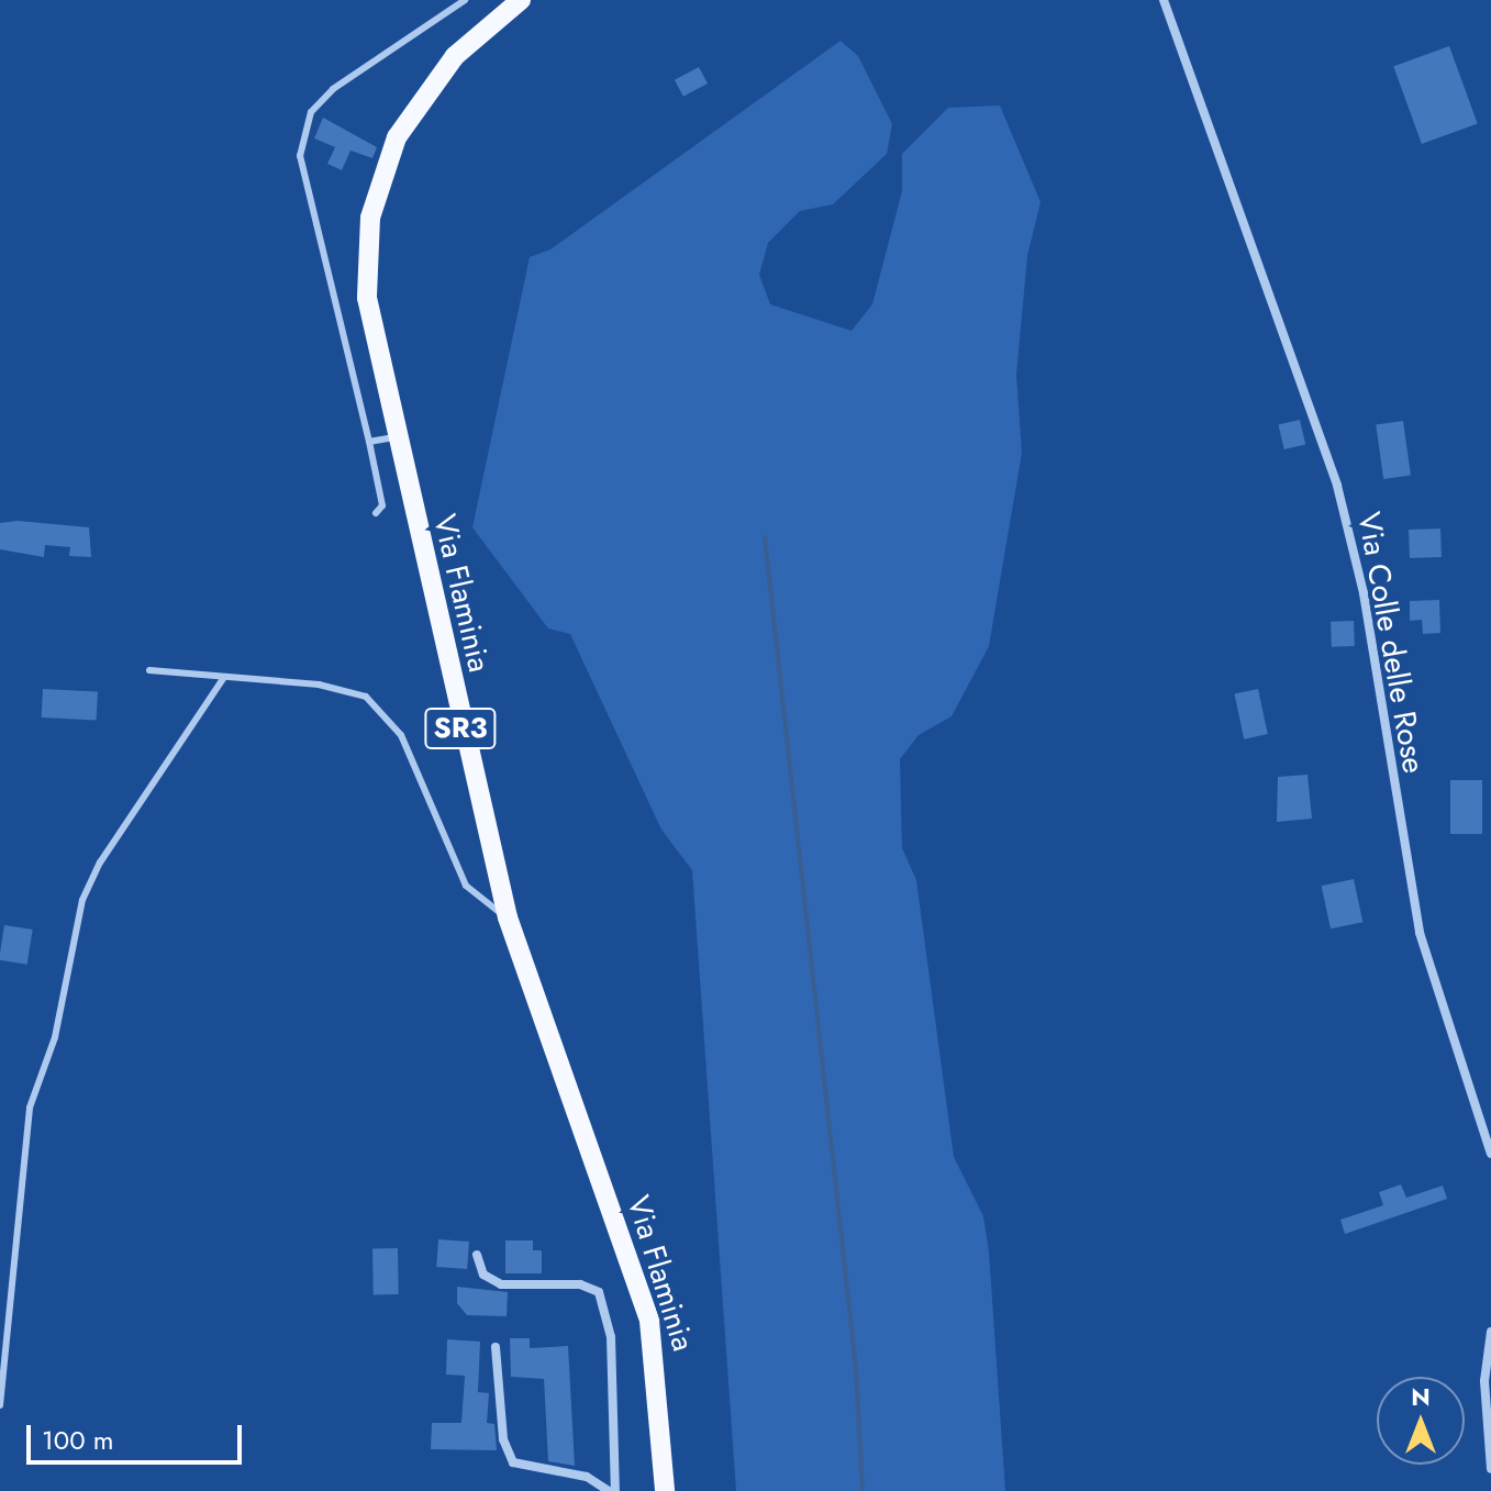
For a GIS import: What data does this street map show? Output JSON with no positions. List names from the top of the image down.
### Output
{
  "streets": {
    "main road": ["Via Flaminia", "SR3"],
    "street": ["Via Colle delle Rose"]
  },
  "scale_bar": "100 m",
  "north": "top"
}
